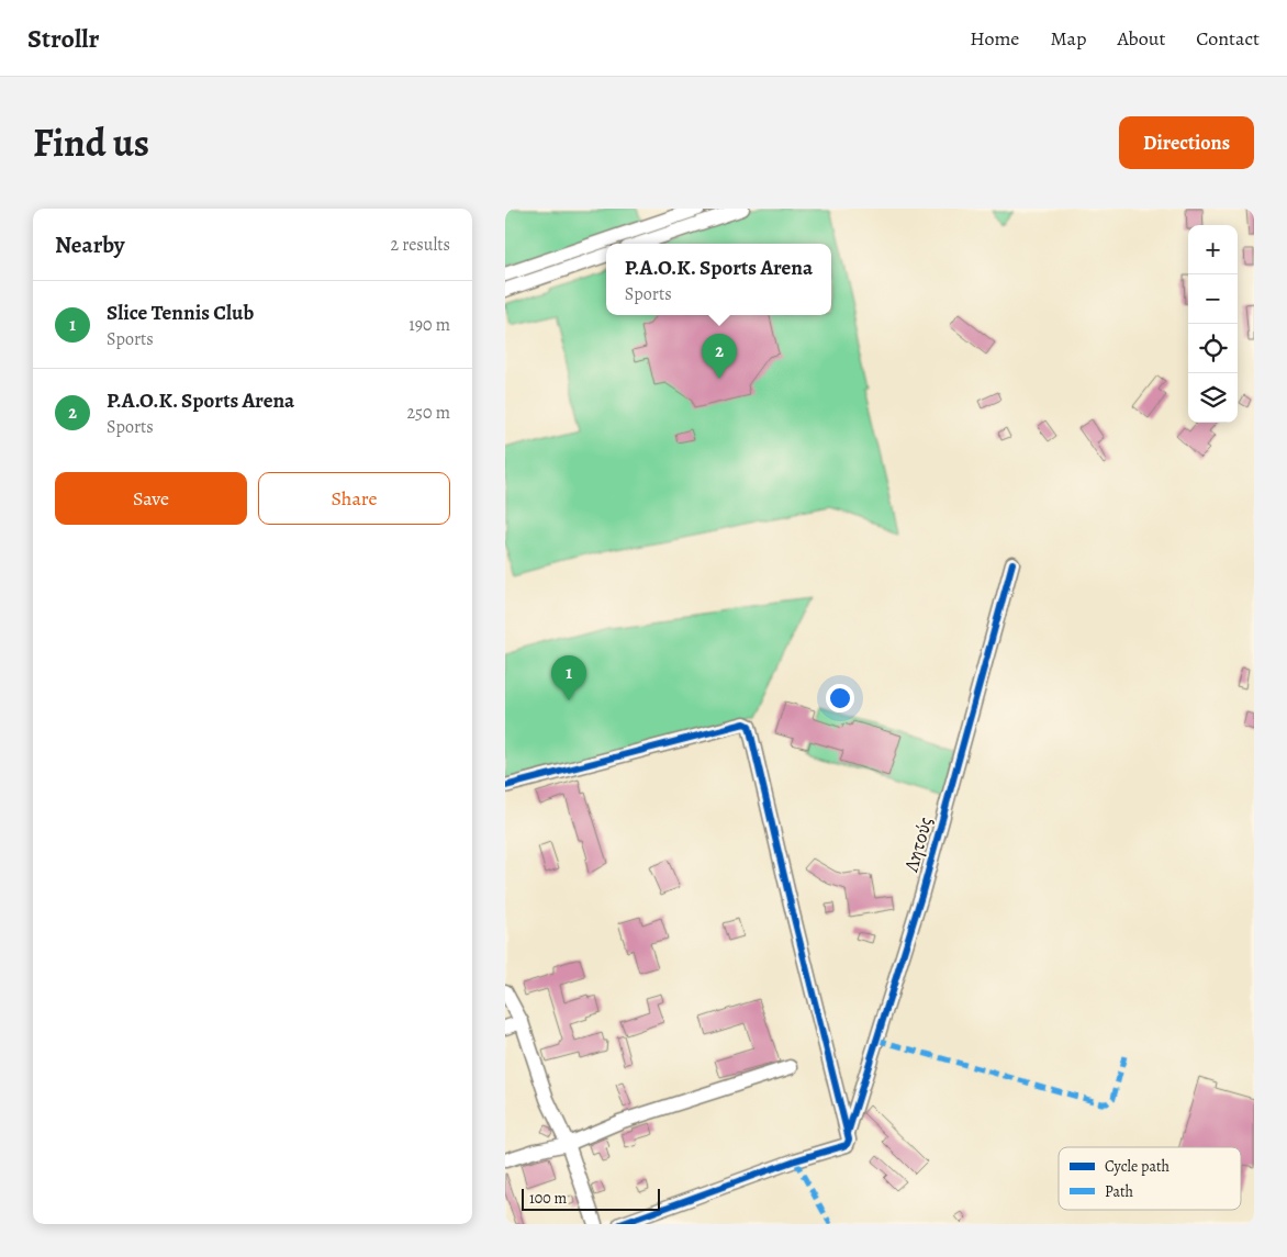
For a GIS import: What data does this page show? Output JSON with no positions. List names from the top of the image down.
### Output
{
  "streets": {
    "street": ["Λητούς"]
  },
  "legend": ["Cycle path", "Path"],
  "scale_bar": "100 m",
  "page": {
    "header": "Strollr",
    "nav": [
      "Home",
      "Map",
      "About",
      "Contact"
    ],
    "title": "Find us",
    "buttons": [
      "Directions",
      ["Save", "Share"]
    ],
    "heading": ["Nearby", "2 results"],
    "map_buttons": ["+", "−"],
    "popup": ["P.A.O.K. Sports Arena", "Sports"],
    "list": [
      {
        "mark": "1",
        "name": "Slice Tennis Club",
        "note": "Sports",
        "value": "190 m"
      },
      {
        "mark": "2",
        "name": "P.A.O.K. Sports Arena",
        "note": "Sports",
        "value": "250 m"
      }
    ],
    "pins": ["2", "1"],
    "scale": "100 m"
  }
}
